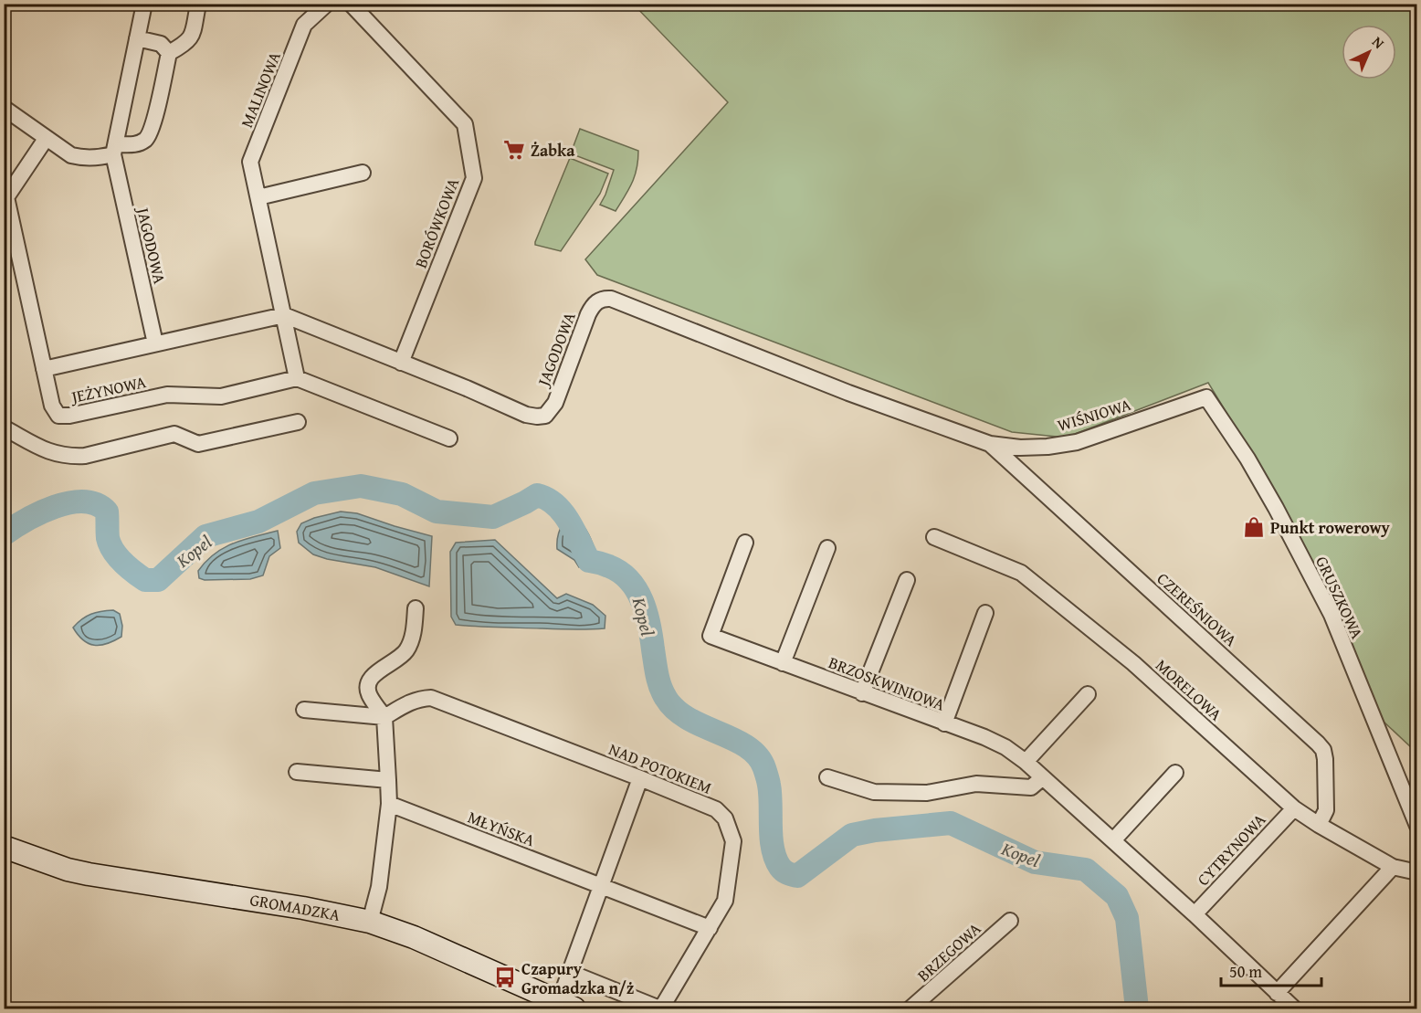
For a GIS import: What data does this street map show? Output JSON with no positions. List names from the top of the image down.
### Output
{
  "streets": {
    "street": [
      "MALINOWA",
      "BORÓWKOWA",
      "JAGODOWA",
      "JEŻYNOWA",
      "WIŚNIOWA",
      "GRUSZKOWA",
      "CZEREŚNIOWA",
      "BRZOSKWINIOWA",
      "MORELOWA",
      "NAD POTOKIEM",
      "MŁYŃSKA",
      "CYTRYNOWA",
      "GROMADZKA",
      "BRZEGOWA"
    ]
  },
  "crossings": [
    ["MALINOWA", "JAGODOWA"],
    ["MALINOWA", "JEŻYNOWA"],
    ["BORÓWKOWA", "JAGODOWA"],
    ["JAGODOWA", "WIŚNIOWA"],
    ["JAGODOWA", "CZEREŚNIOWA"],
    ["WIŚNIOWA", "GRUSZKOWA"],
    ["WIŚNIOWA", "CZEREŚNIOWA"],
    ["CZEREŚNIOWA", "MORELOWA"],
    ["BRZOSKWINIOWA", "CYTRYNOWA"],
    ["MORELOWA", "CYTRYNOWA"],
    ["NAD POTOKIEM", "MŁYŃSKA"]
  ],
  "water": ["Kopel"],
  "places": {
    "supermarket": ["Żabka"],
    "shop": ["Punkt rowerowy"],
    "bus stop": ["Czapury Gromadzka n/ż"]
  },
  "scale_bar": "50 m",
  "north": "top right"
}
